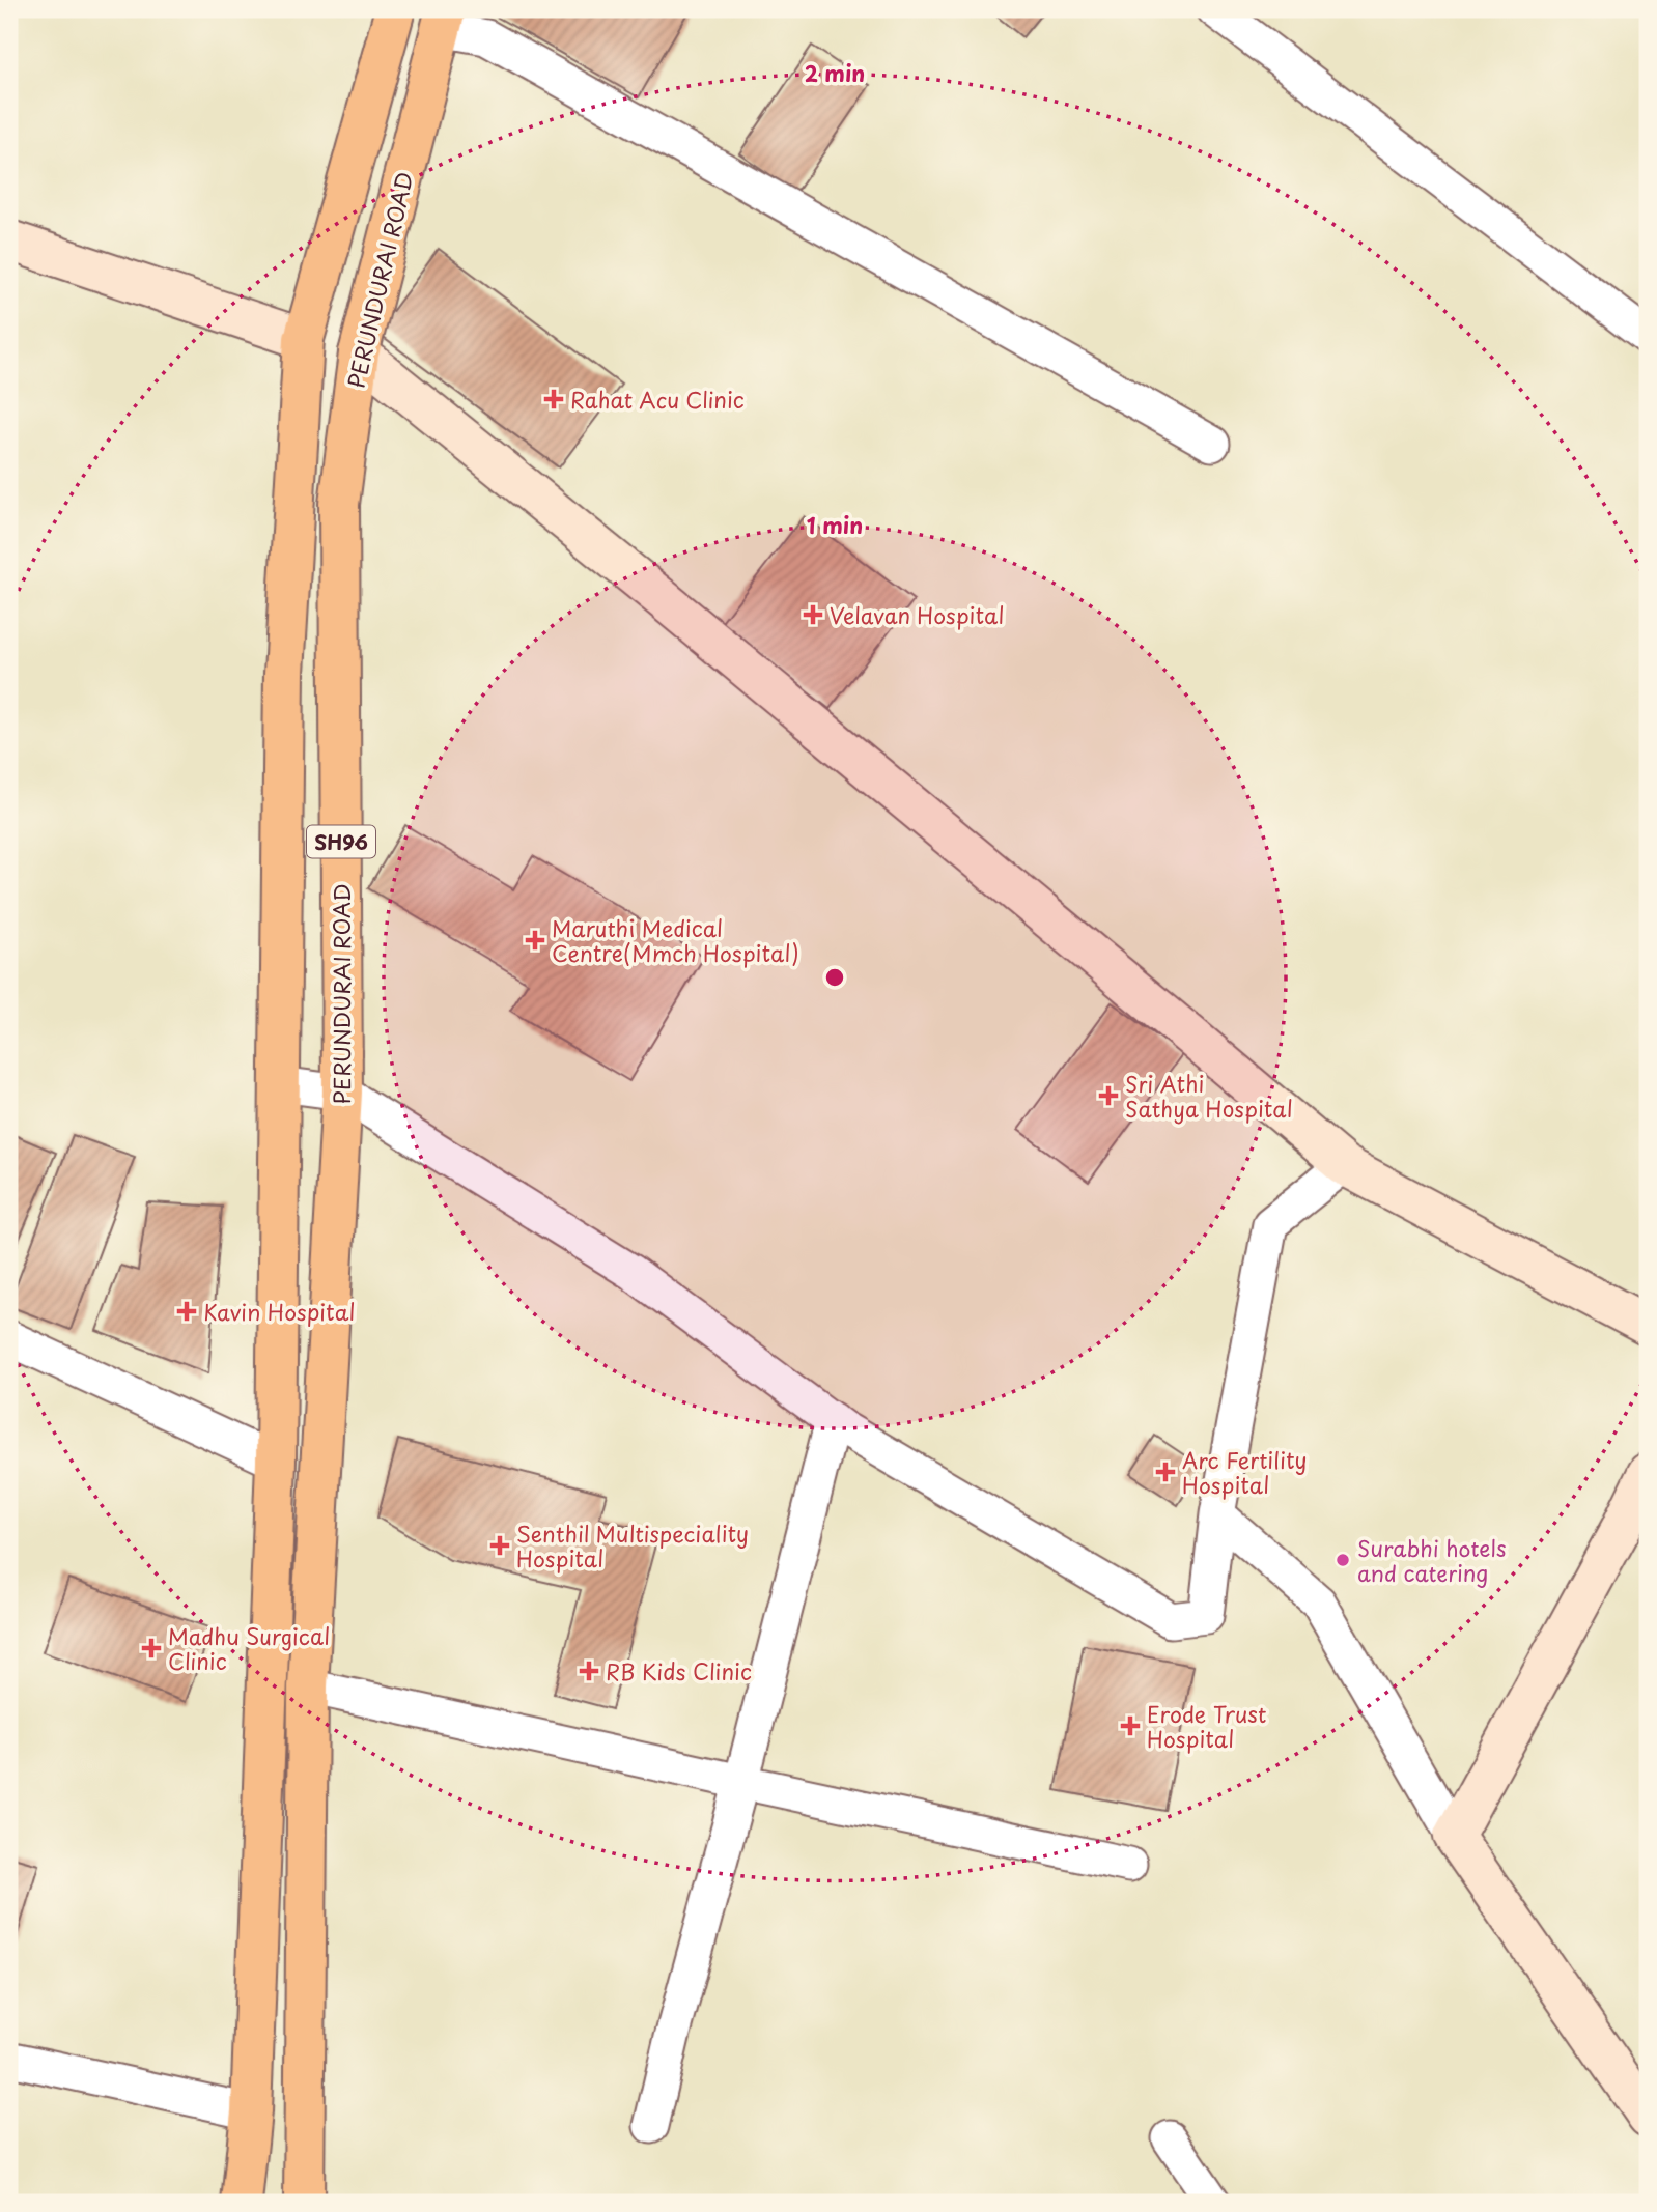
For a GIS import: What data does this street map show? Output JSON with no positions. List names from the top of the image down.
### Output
{
  "streets": {
    "main road": ["PERUNDURAI ROAD", "SH96"]
  },
  "places": {
    "health": [
      "Rahat Acu Clinic",
      "Velavan Hospital",
      "Maruthi Medical Centre(Mmch Hospital)",
      "Sri Athi Sathya Hospital",
      "Kavin Hospital",
      "Arc Fertility Hospital",
      "Senthil Multispeciality Hospital",
      "Madhu Surgical Clinic",
      "RB Kids Clinic",
      "Erode Trust Hospital"
    ],
    "other": ["Surabhi hotels and catering"]
  },
  "rings": ["2 min", "1 min"]
}
